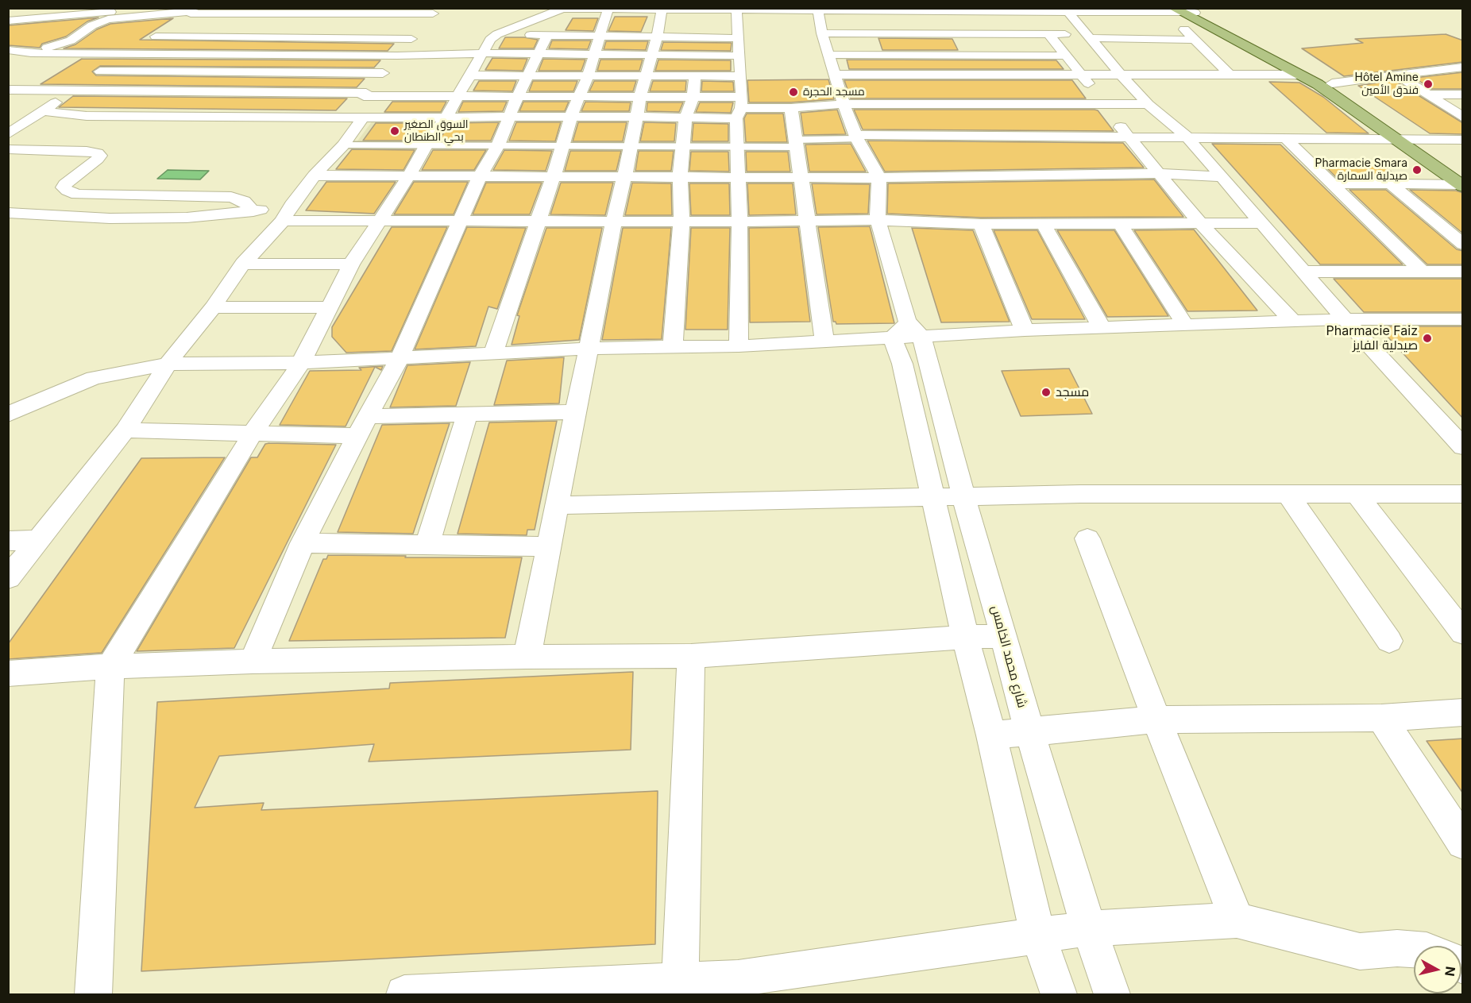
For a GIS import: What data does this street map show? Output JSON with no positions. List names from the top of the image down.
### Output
{
  "streets": {
    "street": ["شارع محمد الخامس"]
  },
  "places": [
    "Hôtel Amine فندق الأمين",
    "مسجد الحجرة",
    "السوق الصغير بحي الطنطان",
    "Pharmacie Smara صيدلية السمارة",
    "Pharmacie Faiz صيدلية الفايز",
    "مسجد"
  ],
  "north": "right"
}
